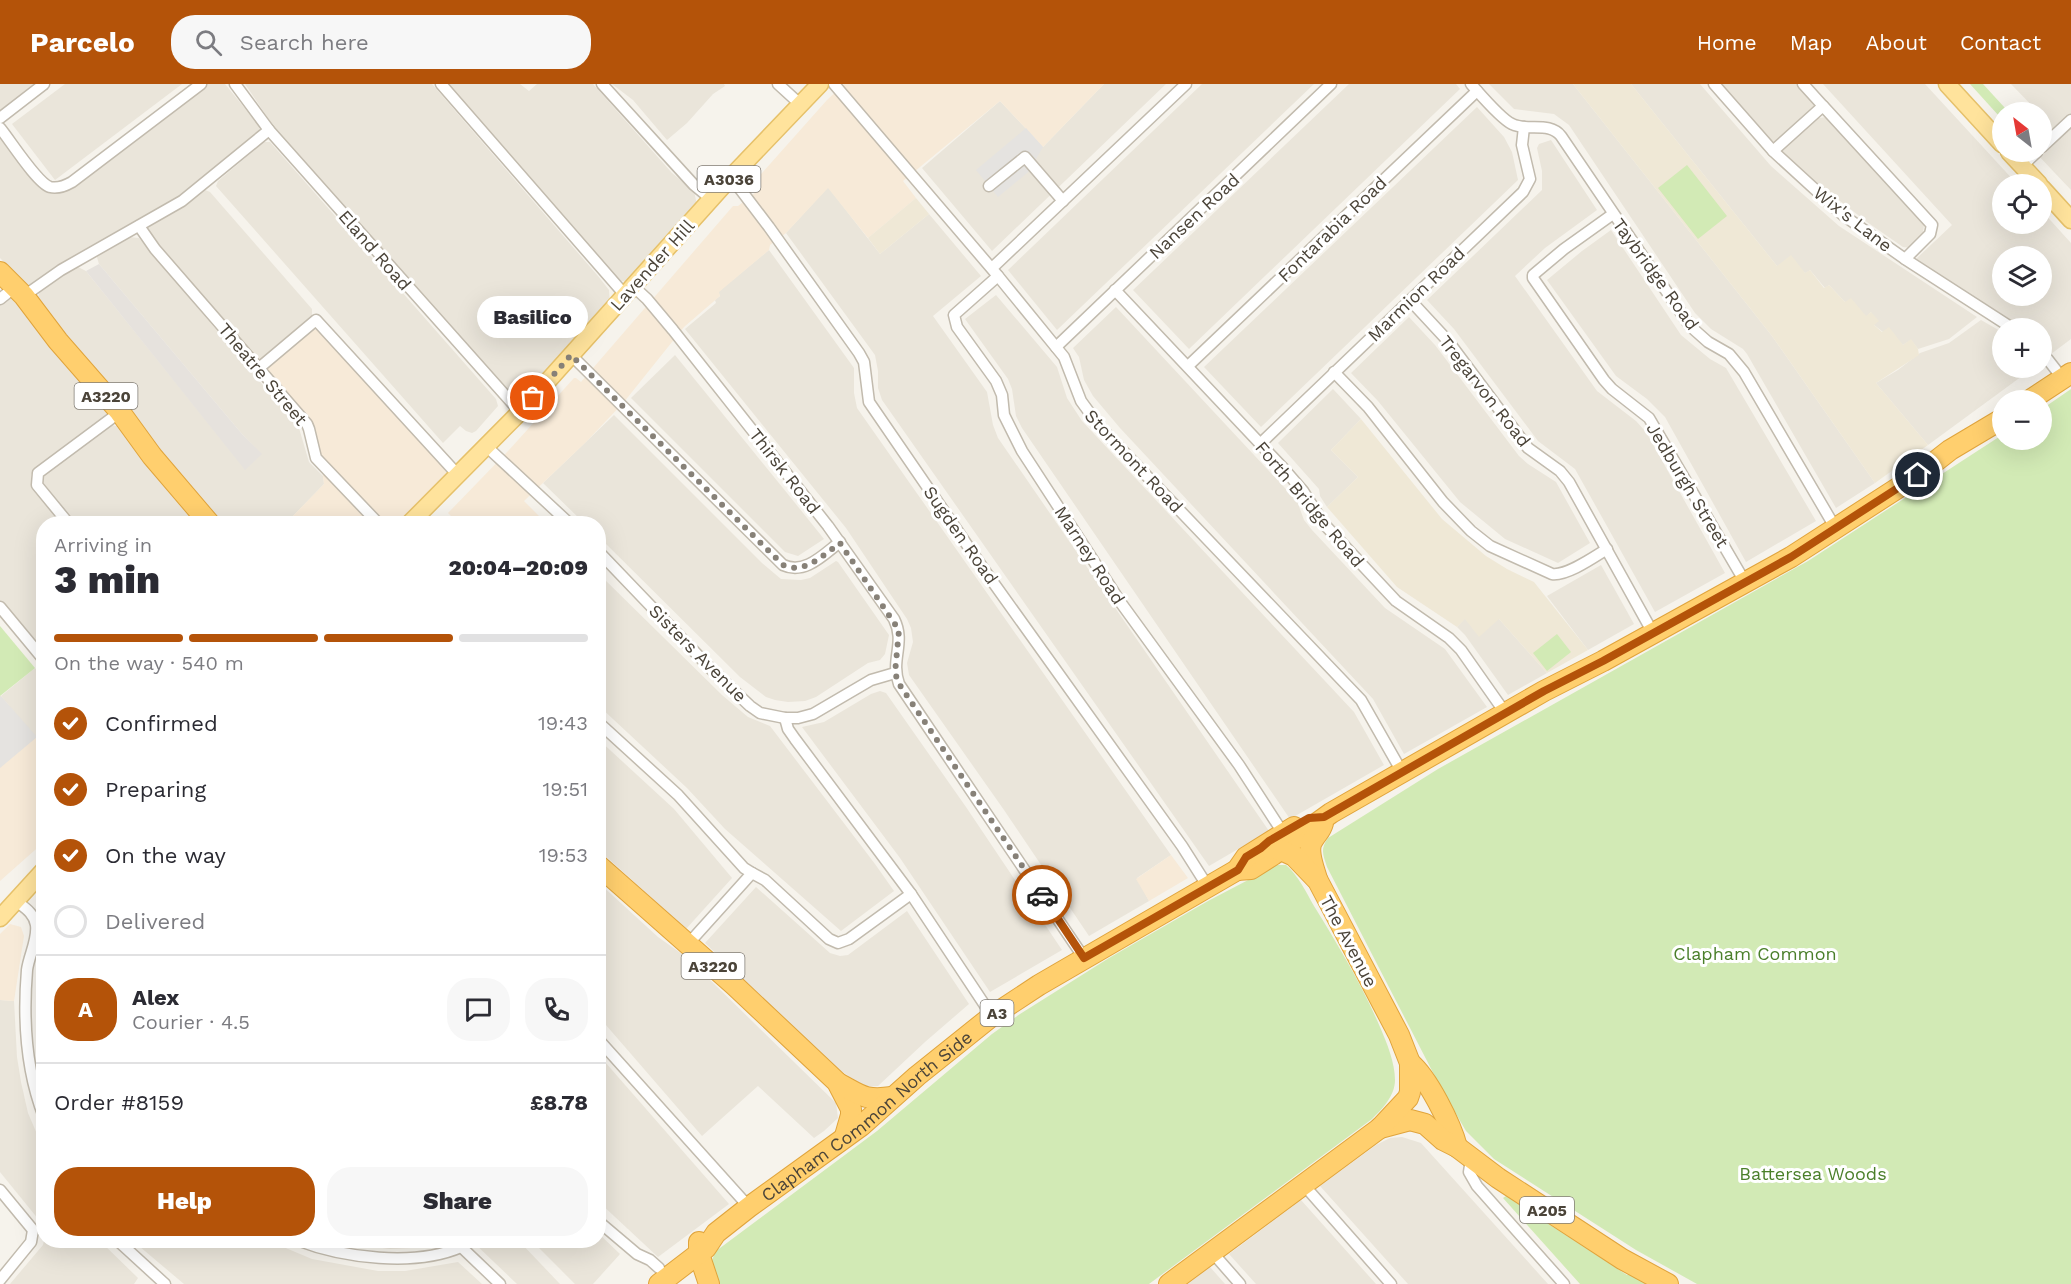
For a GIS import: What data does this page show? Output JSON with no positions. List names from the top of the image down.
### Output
{
  "streets": {
    "highway": [
      "A3220",
      "The Avenue",
      "A3",
      "Clapham Common North Side",
      "A205"
    ],
    "main road": ["A3036", "Lavender Hill"],
    "street": [
      "Nansen Road",
      "Wix's Lane",
      "Fontarabia Road",
      "Eland Road",
      "Taybridge Road",
      "Marmion Road",
      "Theatre Street",
      "Tregarvon Road",
      "Stormont Road",
      "Thirsk Road",
      "Jedburgh Street",
      "Forth Bridge Road",
      "Sugden Road",
      "Marney Road",
      "Sisters Avenue"
    ]
  },
  "crossings": [
    ["Nansen Road", "Stormont Road"],
    ["Nansen Road", "Forth Bridge Road"],
    ["Fontarabia Road", "Taybridge Road"],
    ["Fontarabia Road", "Forth Bridge Road"],
    ["Eland Road", "Lavender Hill"],
    ["Lavender Hill", "Thirsk Road"],
    ["Lavender Hill", "Sugden Road"],
    ["Taybridge Road", "Marmion Road"],
    ["Taybridge Road", "Jedburgh Street"],
    ["Marmion Road", "Tregarvon Road"],
    ["Marmion Road", "Forth Bridge Road"],
    ["A3220", "Clapham Common North Side"],
    ["Stormont Road", "Marney Road"],
    ["Thirsk Road", "Sisters Avenue"],
    ["Sugden Road", "Clapham Common North Side"],
    ["Marney Road", "The Avenue"],
    ["Marney Road", "Clapham Common North Side"],
    ["The Avenue", "Clapham Common North Side"],
    ["A3", "Clapham Common North Side"]
  ],
  "parks": ["Clapham Common", "Battersea Woods"],
  "places": ["Basilico"],
  "north": "top left",
  "page": {
    "header": "Parcelo",
    "search": "Search here",
    "nav": [
      "Home",
      "Map",
      "About",
      "Contact"
    ],
    "map_buttons": ["+", "−"],
    "bubble": "Basilico",
    "heading": ["3 min", "Arriving in", "20:04–20:09"],
    "panel": [
      "Alex",
      "Courier · 4.5",
      "Order #8159",
      "£8.78"
    ],
    "bar": "On the way · 540 m",
    "list": [
      ["Confirmed", "19:43"],
      ["Preparing", "19:51"],
      ["On the way", "19:53"],
      "Delivered"
    ],
    "round": "A",
    "buttons": ["Help", "Share"]
  }
}
